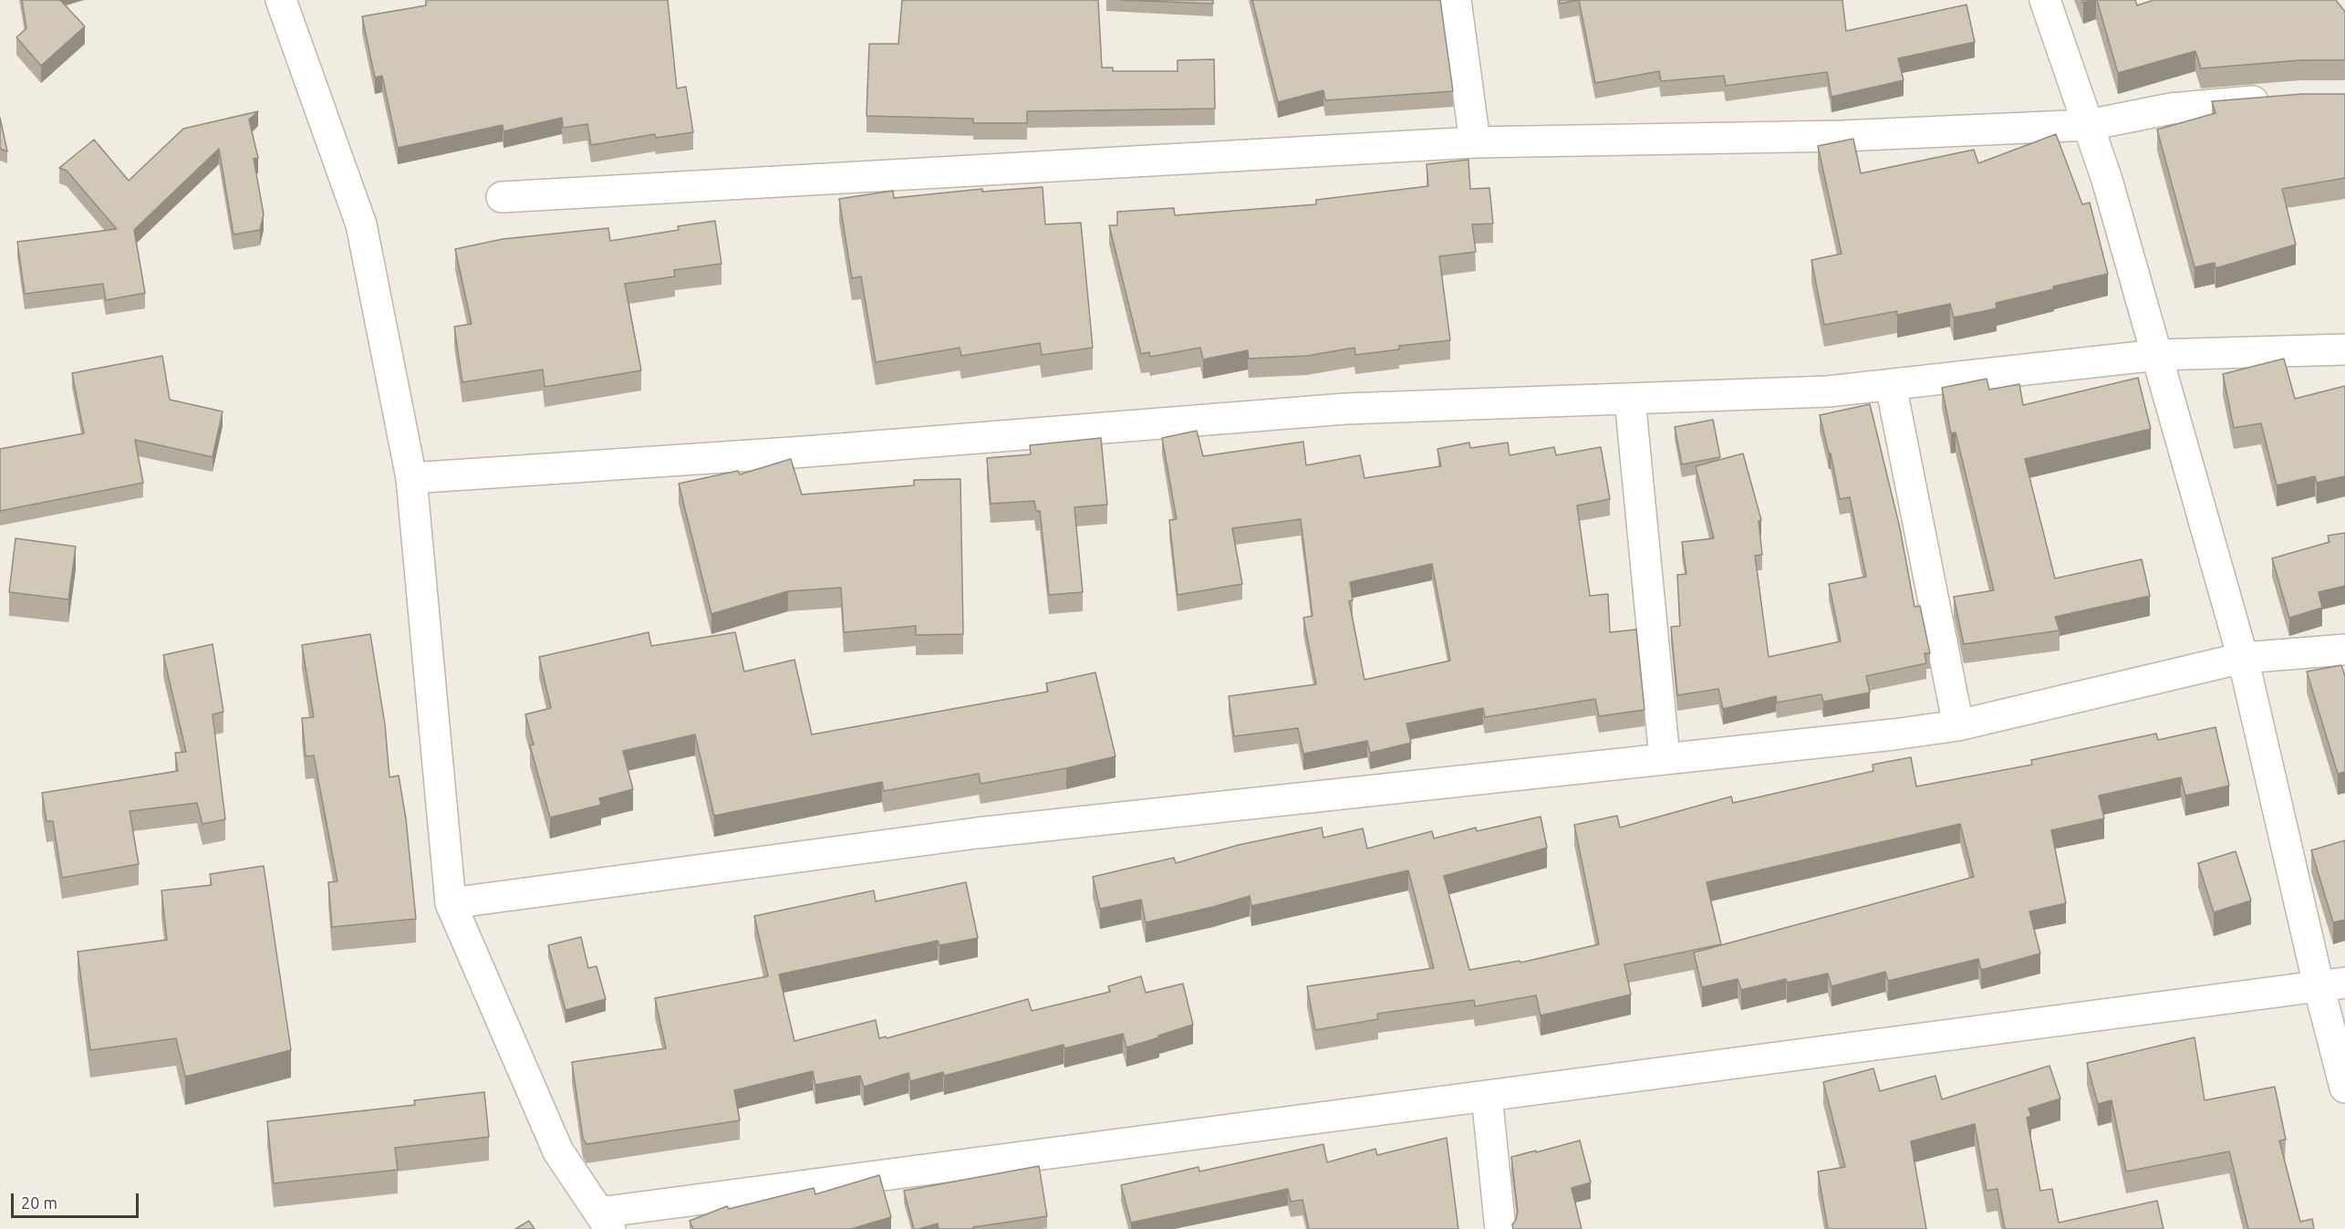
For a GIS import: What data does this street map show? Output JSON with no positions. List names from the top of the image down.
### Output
{
  "scale_bar": "20 m"
}
